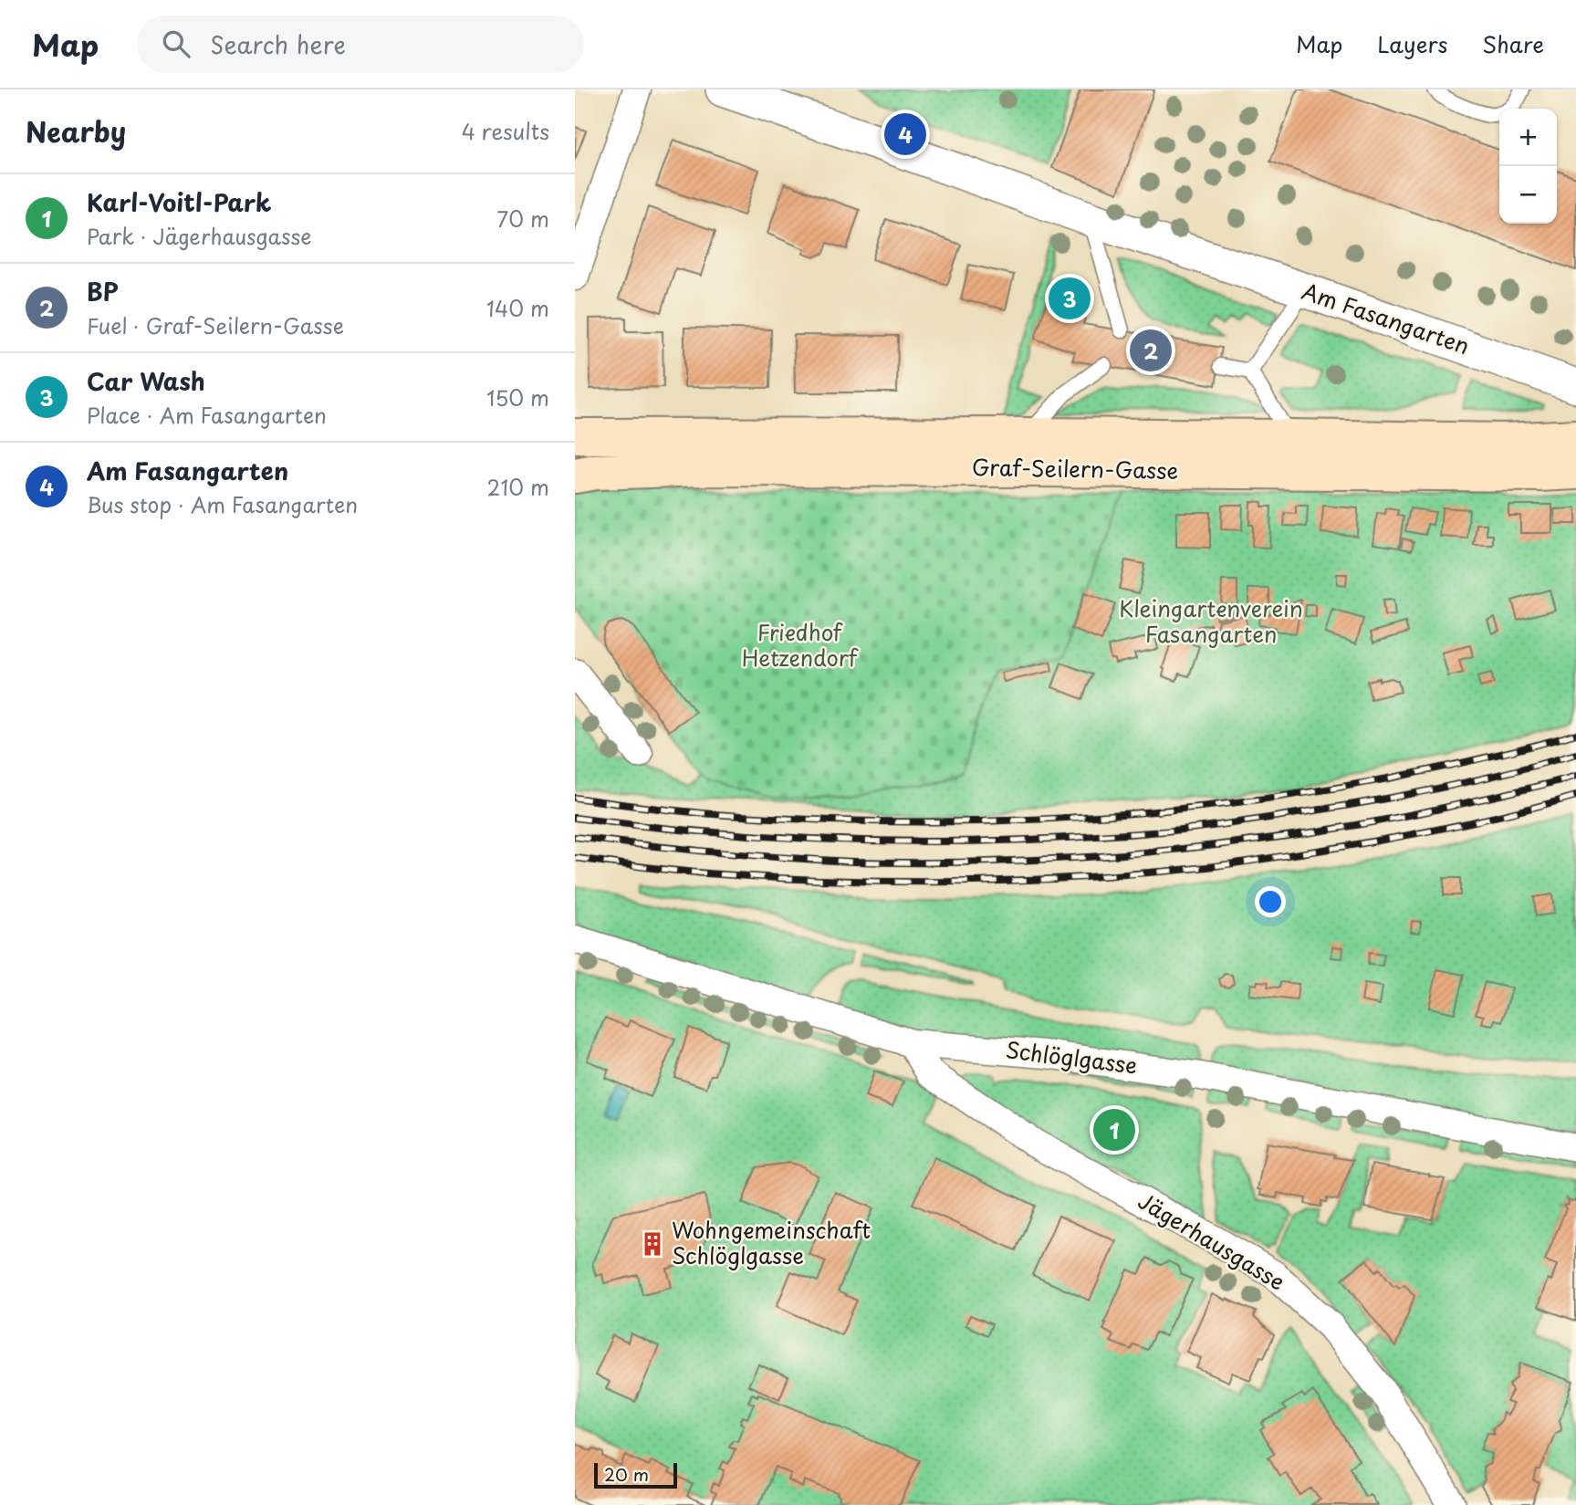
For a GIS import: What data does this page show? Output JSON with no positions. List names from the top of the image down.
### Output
{
  "streets": {
    "main road": ["Graf-Seilern-Gasse"],
    "street": ["Am Fasangarten", "Schlöglgasse", "Jägerhausgasse"]
  },
  "crossings": [
    ["Schlöglgasse", "Jägerhausgasse"]
  ],
  "parks": ["Kleingartenverein Fasangarten", "Friedhof Hetzendorf"],
  "places": {
    "building": ["Wohngemeinschaft Schlöglgasse"]
  },
  "scale_bar": "20 m",
  "page": {
    "header": "Map",
    "search": "Search here",
    "nav": ["Map", "Layers", "Share"],
    "heading": ["Nearby", "4 results"],
    "map_buttons": ["+", "−"],
    "pins": [
      "4",
      "3",
      "2",
      "1"
    ],
    "list": [
      {
        "mark": "1",
        "name": "Karl-Voitl-Park",
        "note": "Park · Jägerhausgasse",
        "value": "70 m"
      },
      {
        "mark": "2",
        "name": "BP",
        "note": "Fuel · Graf-Seilern-Gasse",
        "value": "140 m"
      },
      {
        "mark": "3",
        "name": "Car Wash",
        "note": "Place · Am Fasangarten",
        "value": "150 m"
      },
      {
        "mark": "4",
        "name": "Am Fasangarten",
        "note": "Bus stop · Am Fasangarten",
        "value": "210 m"
      }
    ],
    "scale": "20 m"
  }
}
